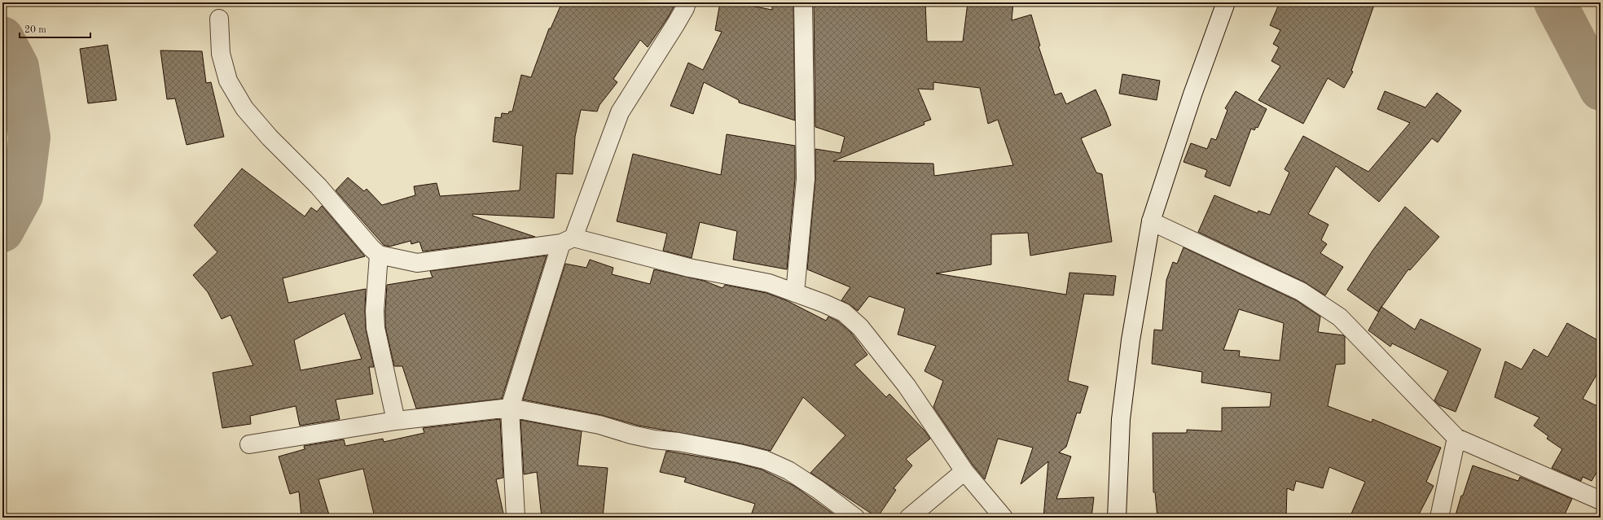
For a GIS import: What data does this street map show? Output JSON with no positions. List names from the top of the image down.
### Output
{
  "scale_bar": "20 m"
}
